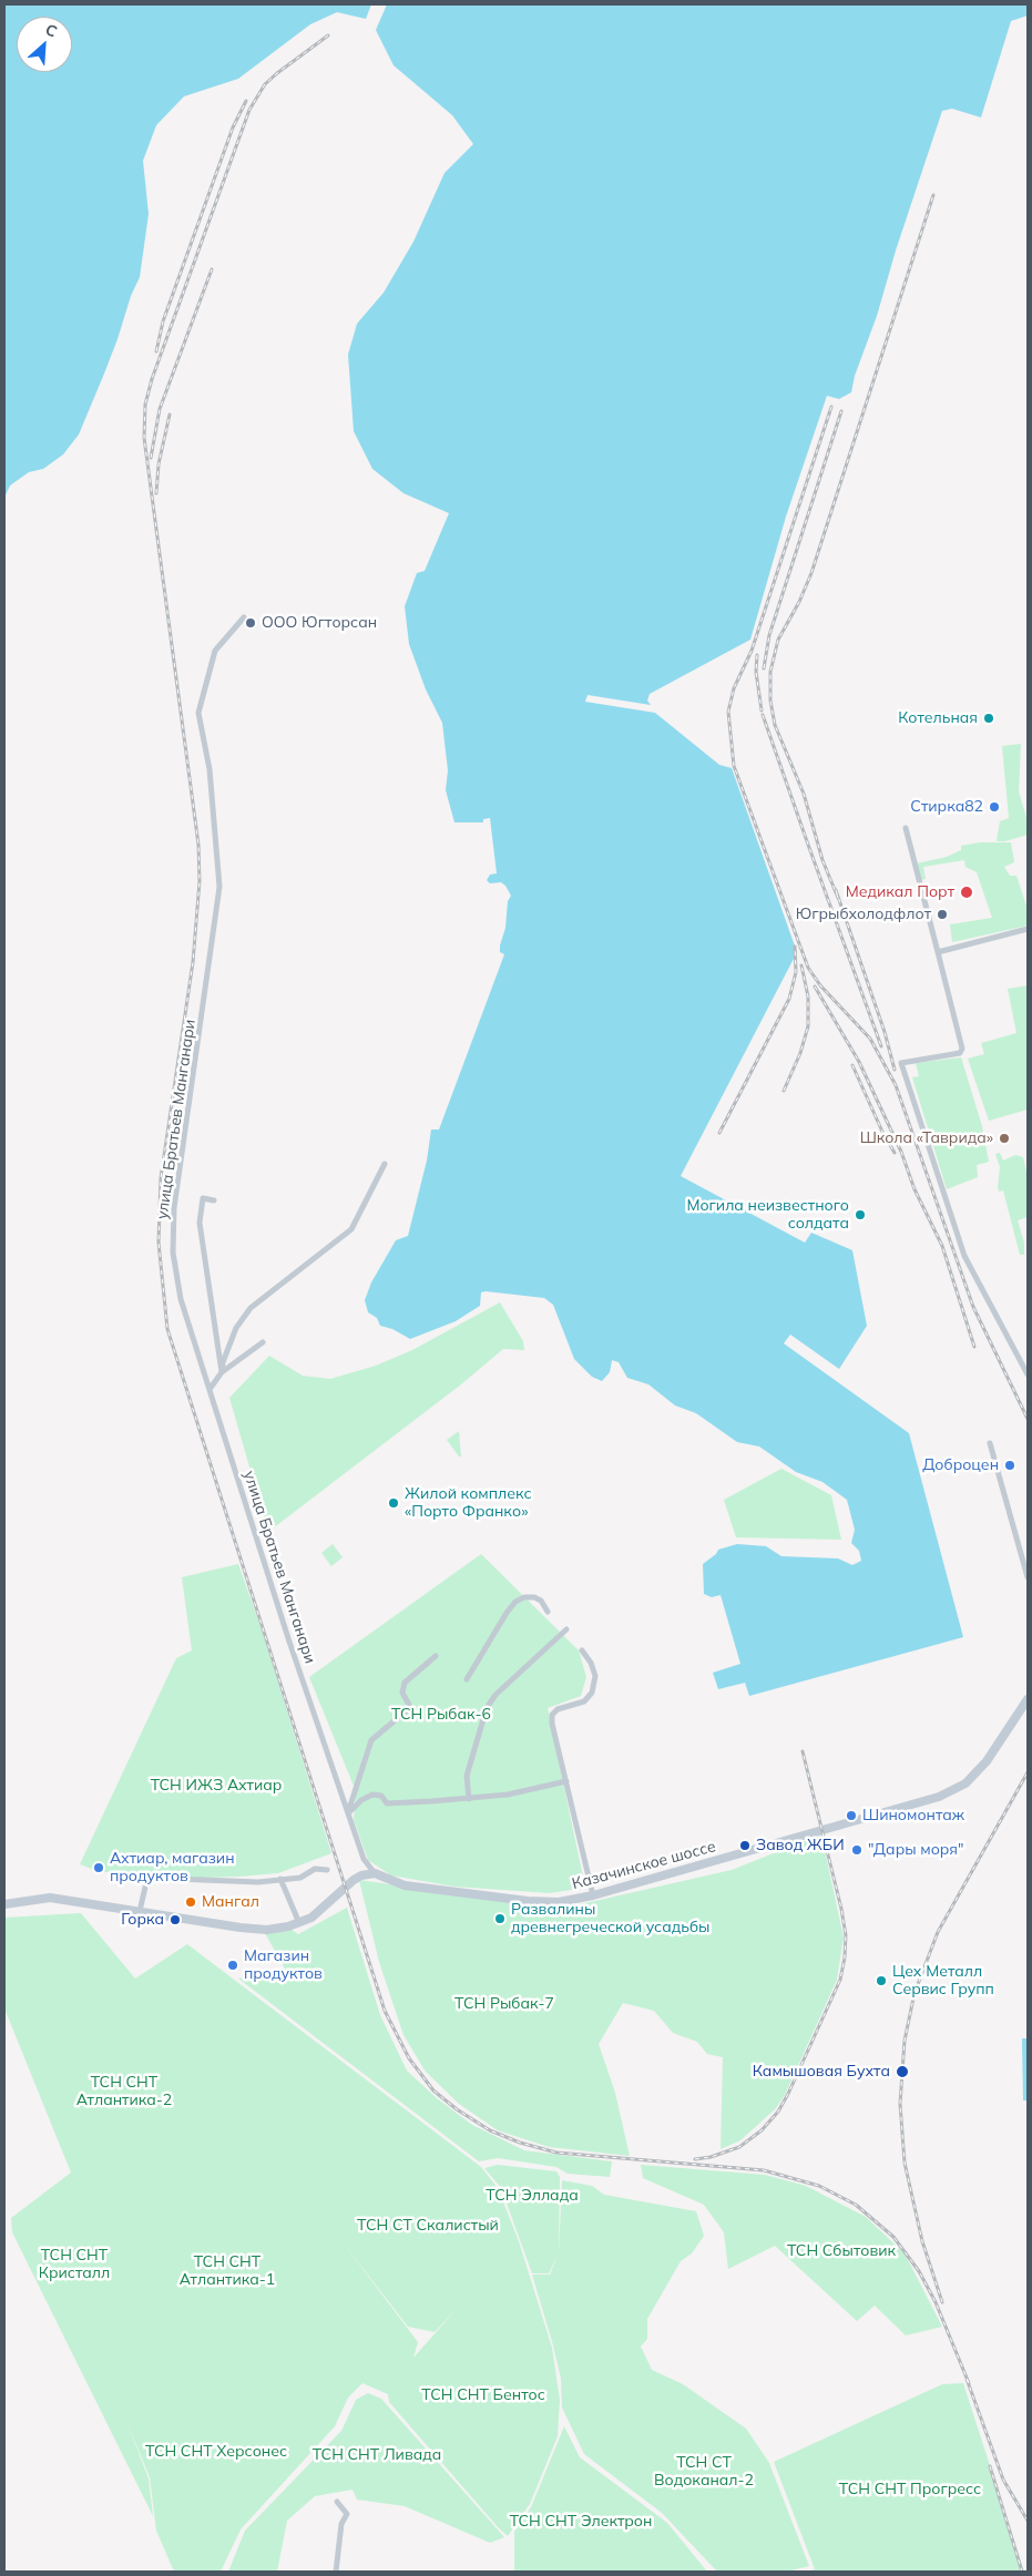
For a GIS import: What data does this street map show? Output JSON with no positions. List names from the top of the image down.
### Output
{
  "streets": {
    "main road": ["Казачинское шоссе"],
    "street": ["улица Братьев Манганари"]
  },
  "crossings": [
    ["улица Братьев Манганари", "Казачинское шоссе"]
  ],
  "parks": [
    "ТСН Рыбак-6",
    "ТСН ИЖЗ Ахтиар",
    "ТСН Рыбак-7",
    "ТСН СНТ Атлантика-2",
    "ТСН Эллада",
    "ТСН СТ Скалистый",
    "ТСН Сбытовик",
    "ТСН СНТ Кристалл",
    "ТСН СНТ Атлантика-1",
    "ТСН СНТ Бентос",
    "ТСН СНТ Херсонес",
    "ТСН СНТ Ливада",
    "ТСН СТ Водоканал-2",
    "ТСН СНТ Прогресс",
    "ТСН СНТ Электрон"
  ],
  "places": [
    "ООО Югторсан",
    "Котельная",
    "Стирка82",
    "Медикал Порт",
    "Югрыбхолодфлот",
    "Школа «Таврида»",
    "Могила неизвестного солдата",
    "Доброцен",
    "Жилой комплекс «Порто Франко»",
    "Шиномонтаж",
    "Завод ЖБИ",
    "\"Дары моря\"",
    "Ахтиар, магазин продуктов",
    "Мангал",
    "Развалины древнегреческой усадьбы",
    "Горка",
    "Магазин продуктов",
    "Цех Металл Сервис Групп",
    "Камышовая Бухта"
  ],
  "north": "top right"
}
